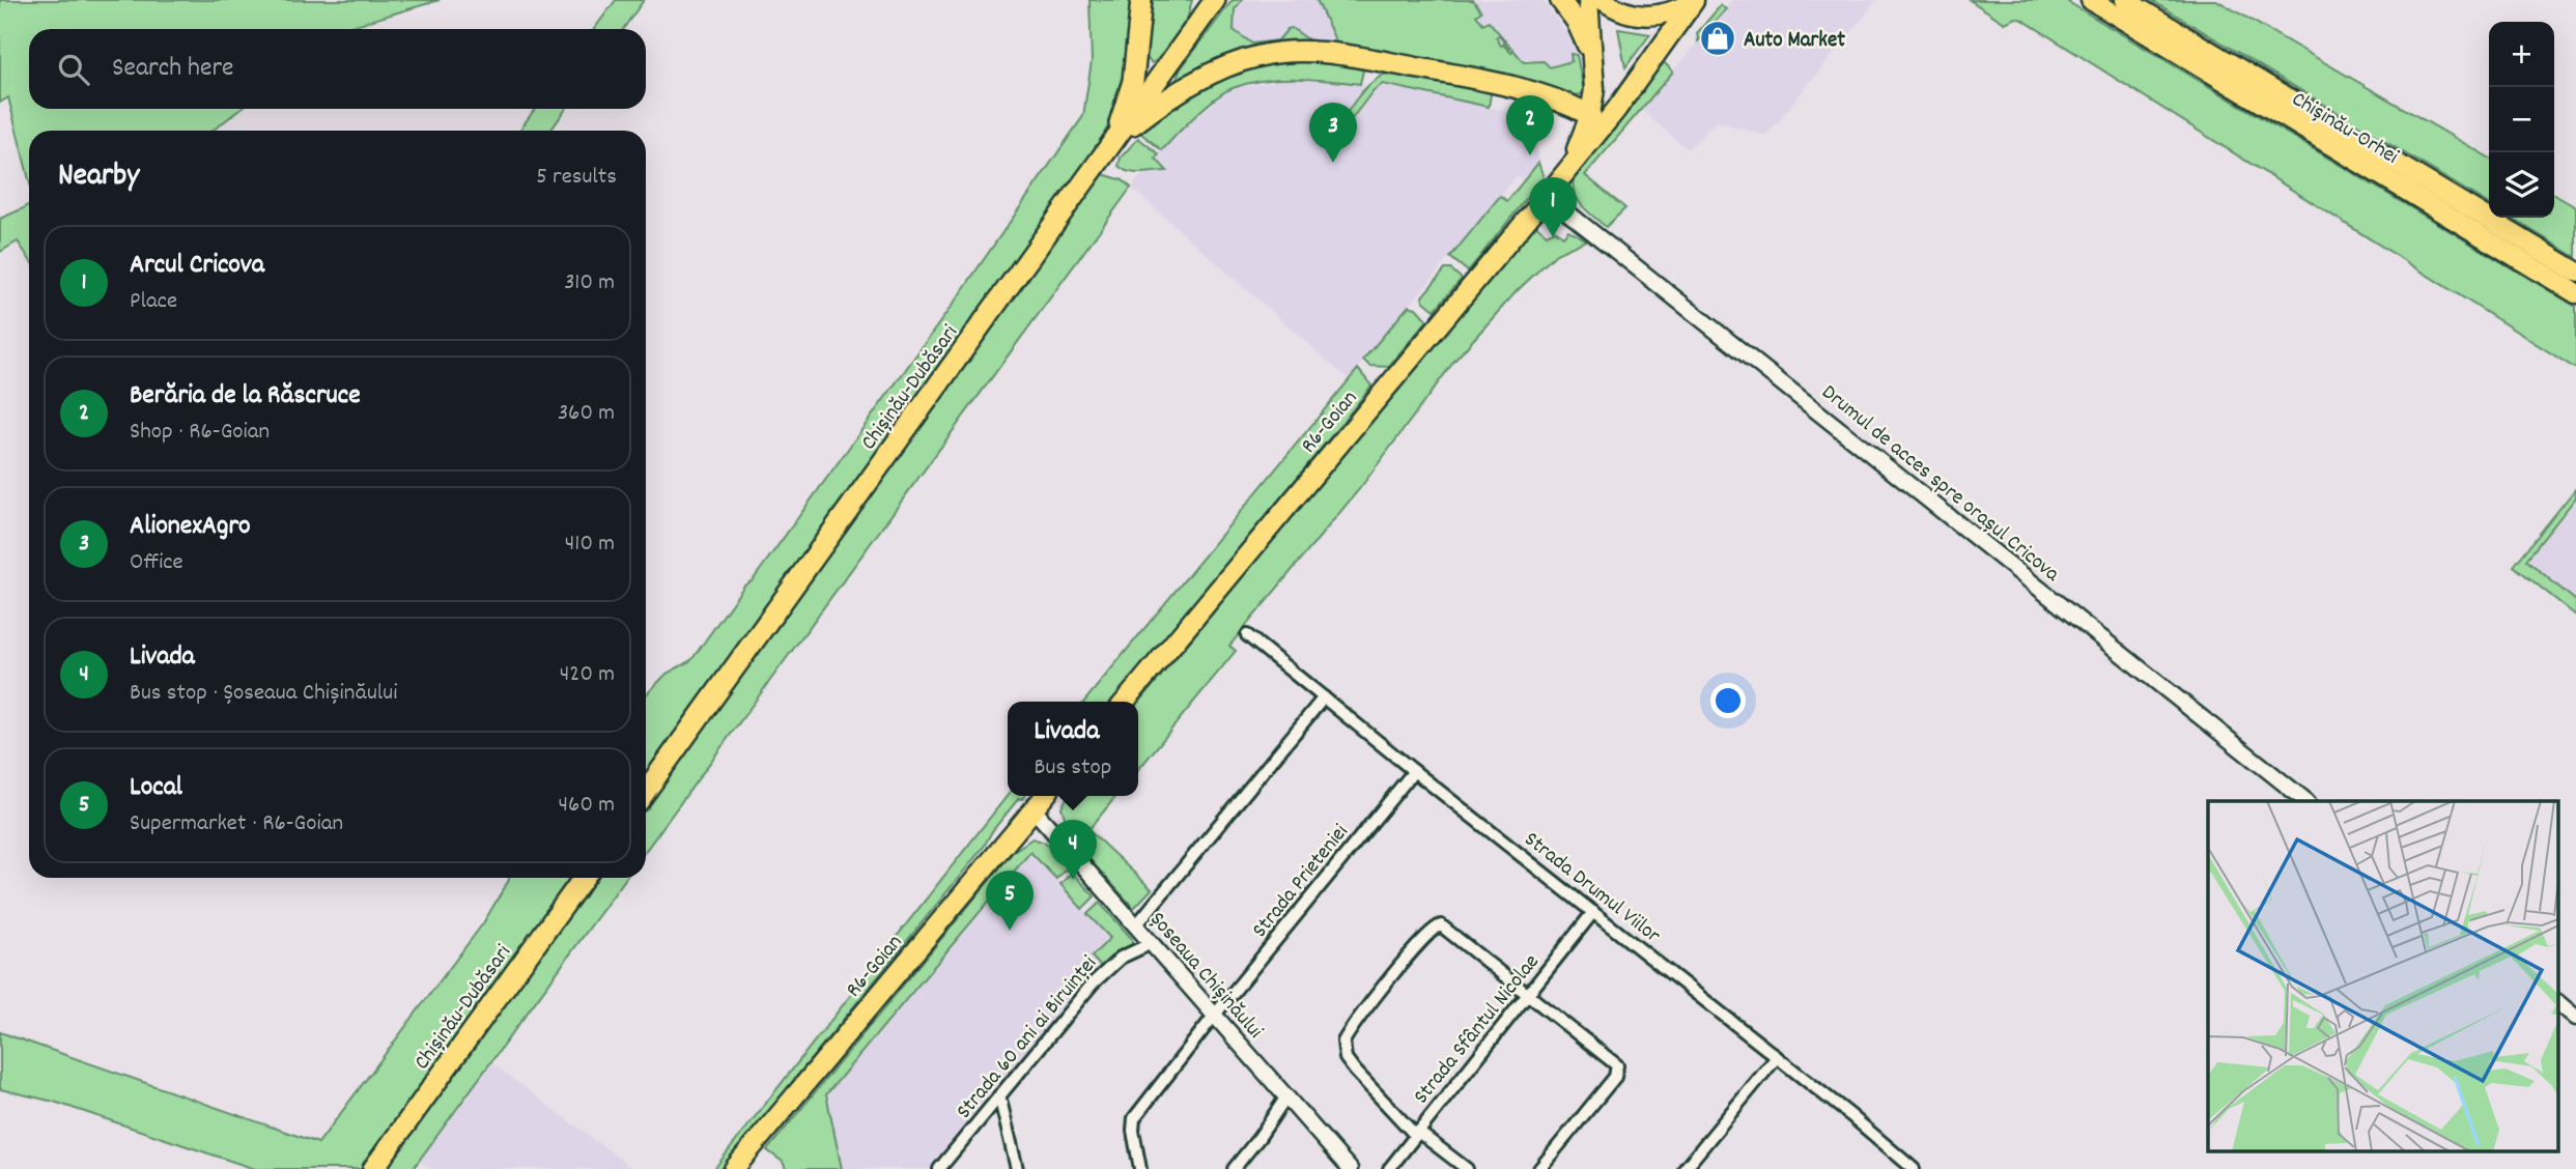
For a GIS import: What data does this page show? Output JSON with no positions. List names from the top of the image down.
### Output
{
  "streets": {
    "highway": ["Chișinău-Dubăsari"],
    "main road": ["Chișinău-Orhei", "R6-Goian"],
    "street": [
      "Drumul de acces spre orașul Cricova",
      "Strada Prieteniei",
      "Strada Drumul Viilor",
      "Șoseaua Chișinăului",
      "Strada Sfântul Nicolae",
      "Strada 60 ani ai Biruinței"
    ]
  },
  "crossings": [
    ["R6-Goian", "Drumul de acces spre orașul Cricova"],
    ["R6-Goian", "Șoseaua Chișinăului"],
    ["Strada Prieteniei", "Strada Drumul Viilor"],
    ["Strada Prieteniei", "Șoseaua Chișinăului"],
    ["Strada Drumul Viilor", "Strada Sfântul Nicolae"],
    ["Șoseaua Chișinăului", "Strada 60 ani ai Biruinței"]
  ],
  "places": {
    "shop": ["Auto Market"]
  },
  "page": {
    "map_buttons": ["+", "−"],
    "search": "Search here",
    "pins": [
      "2",
      "3",
      "1",
      "4",
      "5"
    ],
    "heading": ["Nearby", "5 results"],
    "list": [
      {
        "mark": "1",
        "name": "Arcul Cricova",
        "note": "Place",
        "value": "310 m"
      },
      {
        "mark": "2",
        "name": "Berăria de la Răscruce",
        "note": "Shop · R6-Goian",
        "value": "360 m"
      },
      {
        "mark": "3",
        "name": "AlionexAgro",
        "note": "Office",
        "value": "410 m"
      },
      {
        "mark": "4",
        "name": "Livada",
        "note": "Bus stop · Șoseaua Chișinăului",
        "value": "420 m"
      },
      {
        "mark": "5",
        "name": "Local",
        "note": "Supermarket · R6-Goian",
        "value": "460 m"
      }
    ],
    "popup": ["Livada", "Bus stop"]
  }
}
